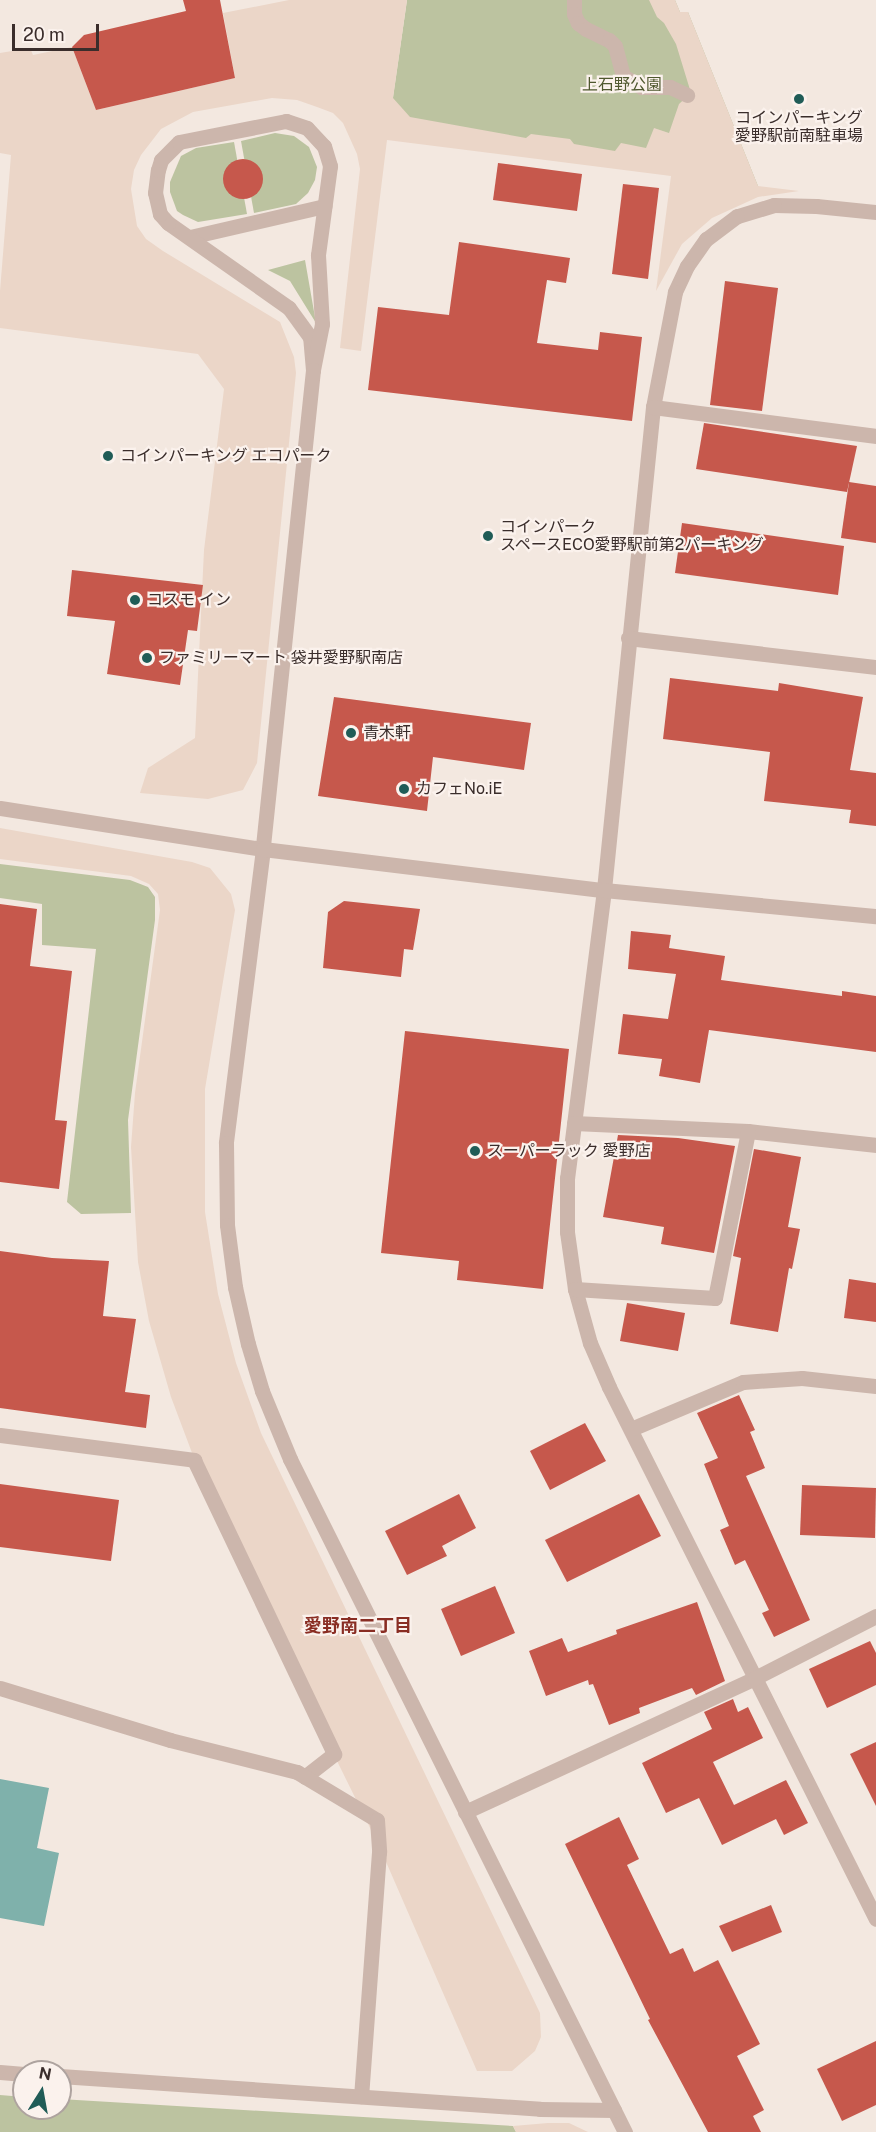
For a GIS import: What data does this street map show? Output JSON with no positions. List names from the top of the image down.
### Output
{
  "districts": ["愛野南二丁目"],
  "parks": ["上石野公園"],
  "places": [
    "コインパーキング 愛野駅前南駐車場",
    "コインパーキング エコパーク",
    "コインパーク スペースECO愛野駅前第2パーキング",
    "コスモ イン",
    "ファミリーマート 袋井愛野駅南店",
    "青木軒",
    "カフェNo.iE",
    "スーパーラック 愛野店"
  ],
  "scale_bar": "20 m",
  "north": "top"
}
